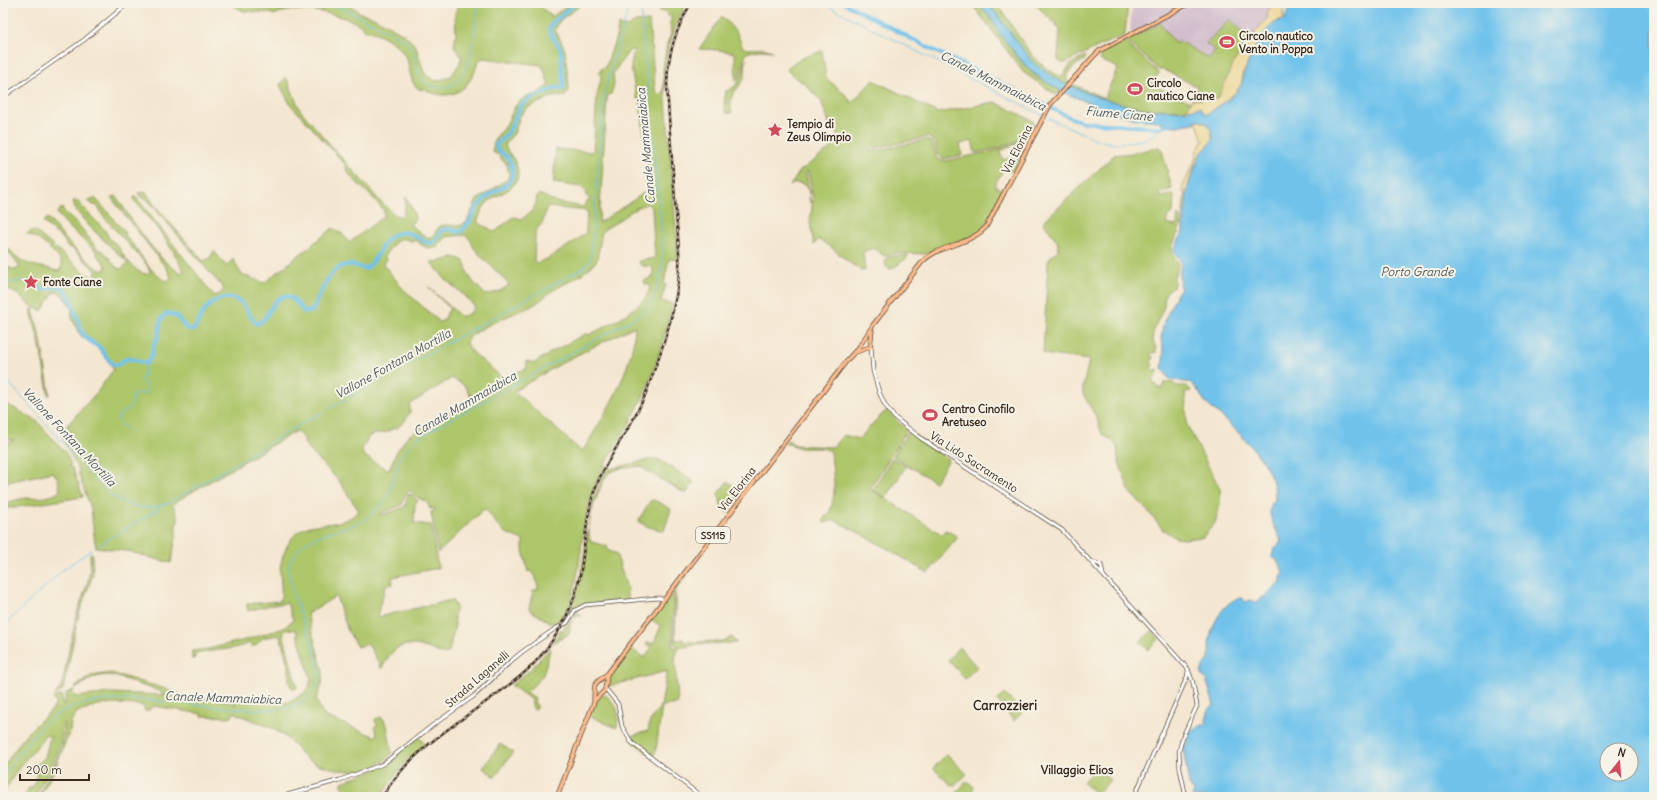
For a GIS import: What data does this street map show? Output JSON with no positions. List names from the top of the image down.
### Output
{
  "streets": {
    "main road": ["Via Elorina", "SS115"],
    "street": ["Via Lido Sacramento", "Strada Laganelli"]
  },
  "crossings": [
    ["Via Elorina", "Strada Laganelli"]
  ],
  "districts": ["Carrozzieri", "Villaggio Elios"],
  "water": [
    "Canale Mammaiabica",
    "Fiume Ciane",
    "Porto Grande",
    "Vallone Fontana Mortilla"
  ],
  "places": {
    "sports": ["Circolo nautico Vento in Poppa", "Circolo nautico Ciane", "Centro Cinofilo Aretuseo"],
    "place": ["Tempio di Zeus Olimpio", "Fonte Ciane"]
  },
  "scale_bar": "200 m",
  "north": "top"
}
